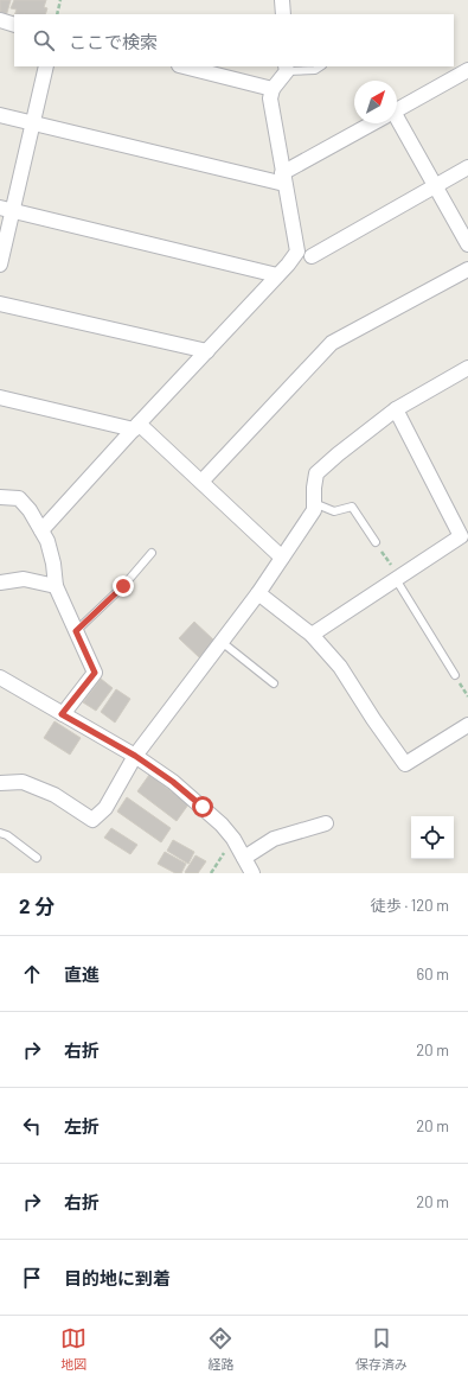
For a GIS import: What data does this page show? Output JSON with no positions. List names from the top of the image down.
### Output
{
  "north": "top right",
  "page": {
    "search": "ここで検索",
    "heading": ["2 分", "徒歩 · 120 m"],
    "list": [
      ["直進", "60 m"],
      ["右折", "20 m"],
      ["左折", "20 m"],
      ["右折", "20 m"],
      "目的地に到着"
    ],
    "nav": ["地図", "経路", "保存済み"]
  }
}
